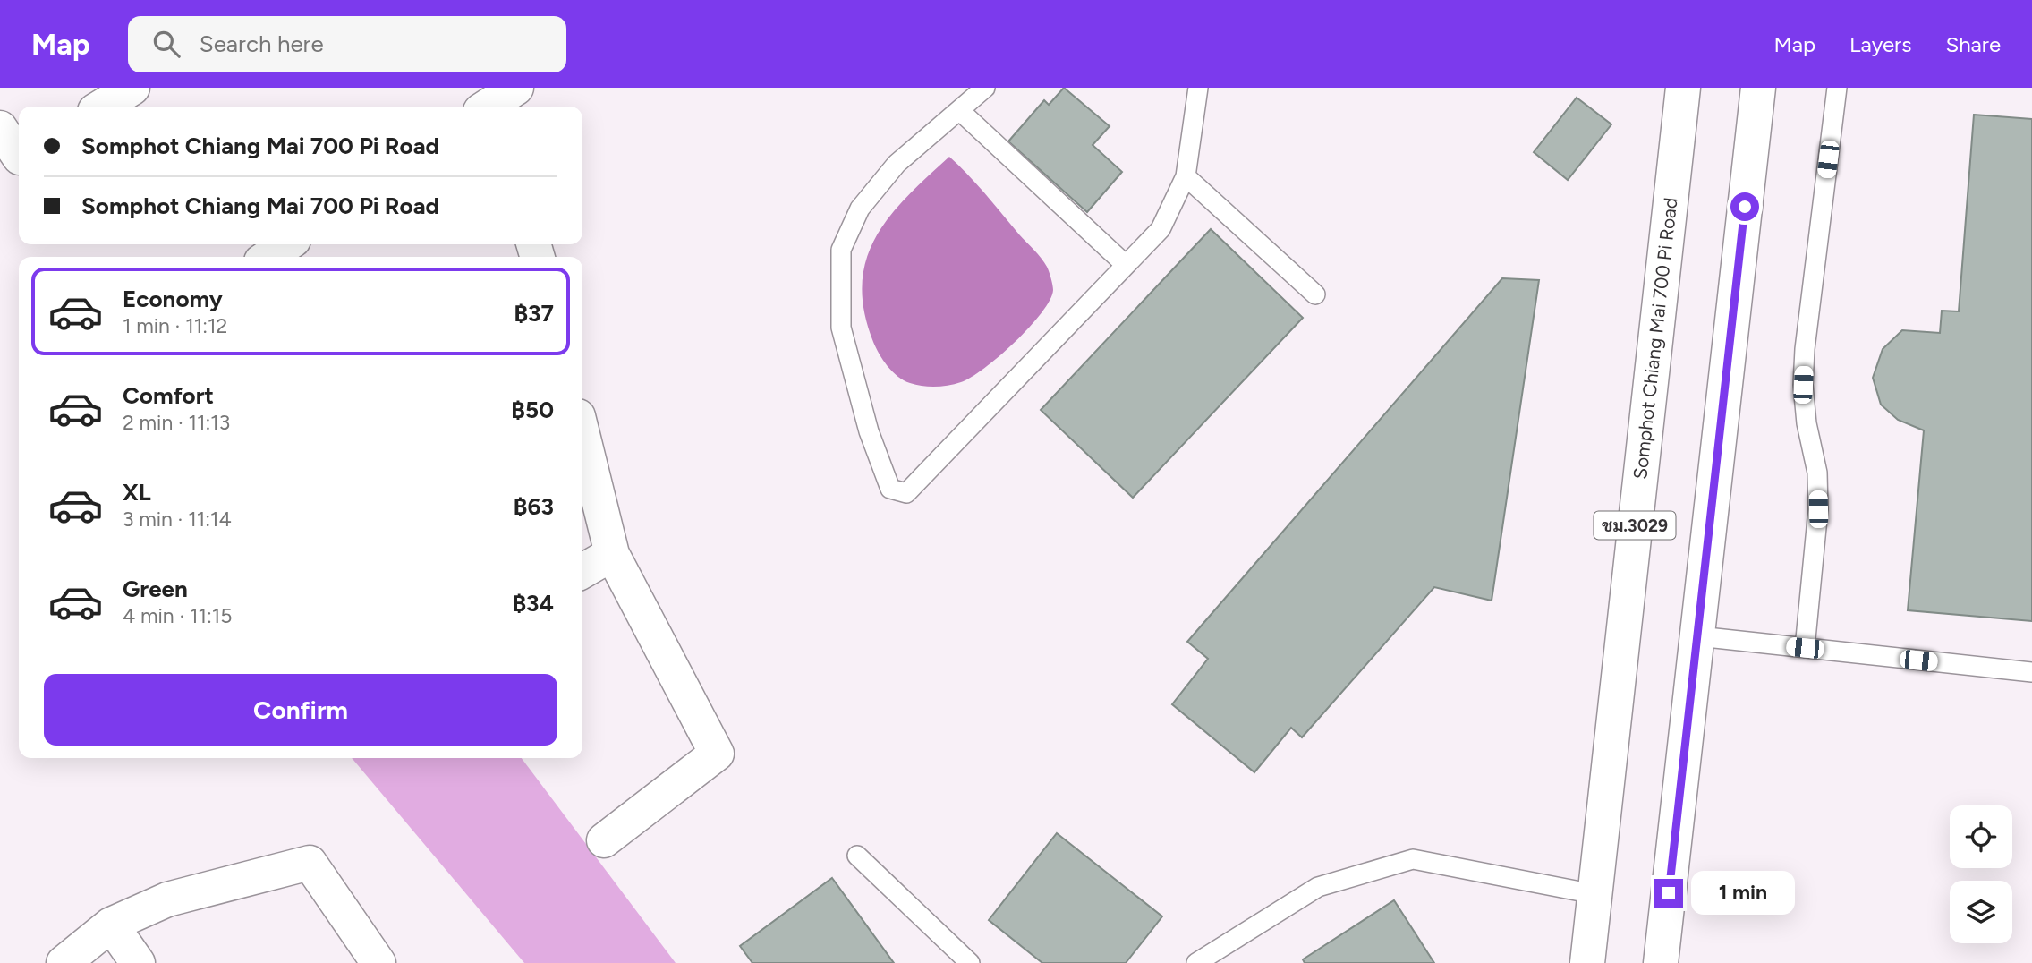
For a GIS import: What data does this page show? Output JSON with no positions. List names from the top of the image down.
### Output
{
  "streets": {
    "main road": ["Somphot Chiang Mai 700 Pi Road", "ชม.3029"]
  },
  "page": {
    "header": "Map",
    "search": "Search here",
    "nav": ["Map", "Layers", "Share"],
    "banner": ["Somphot Chiang Mai 700 Pi Road", "Somphot Chiang Mai 700 Pi Road"],
    "list": [
      {
        "name": "Economy",
        "note": "1 min · 11:12",
        "value": "฿37"
      },
      {
        "name": "Comfort",
        "note": "2 min · 11:13",
        "value": "฿50"
      },
      {
        "name": "XL",
        "note": "3 min · 11:14",
        "value": "฿63"
      },
      {
        "name": "Green",
        "note": "4 min · 11:15",
        "value": "฿34"
      }
    ],
    "buttons": "Confirm",
    "bubble": "1 min"
  }
}
